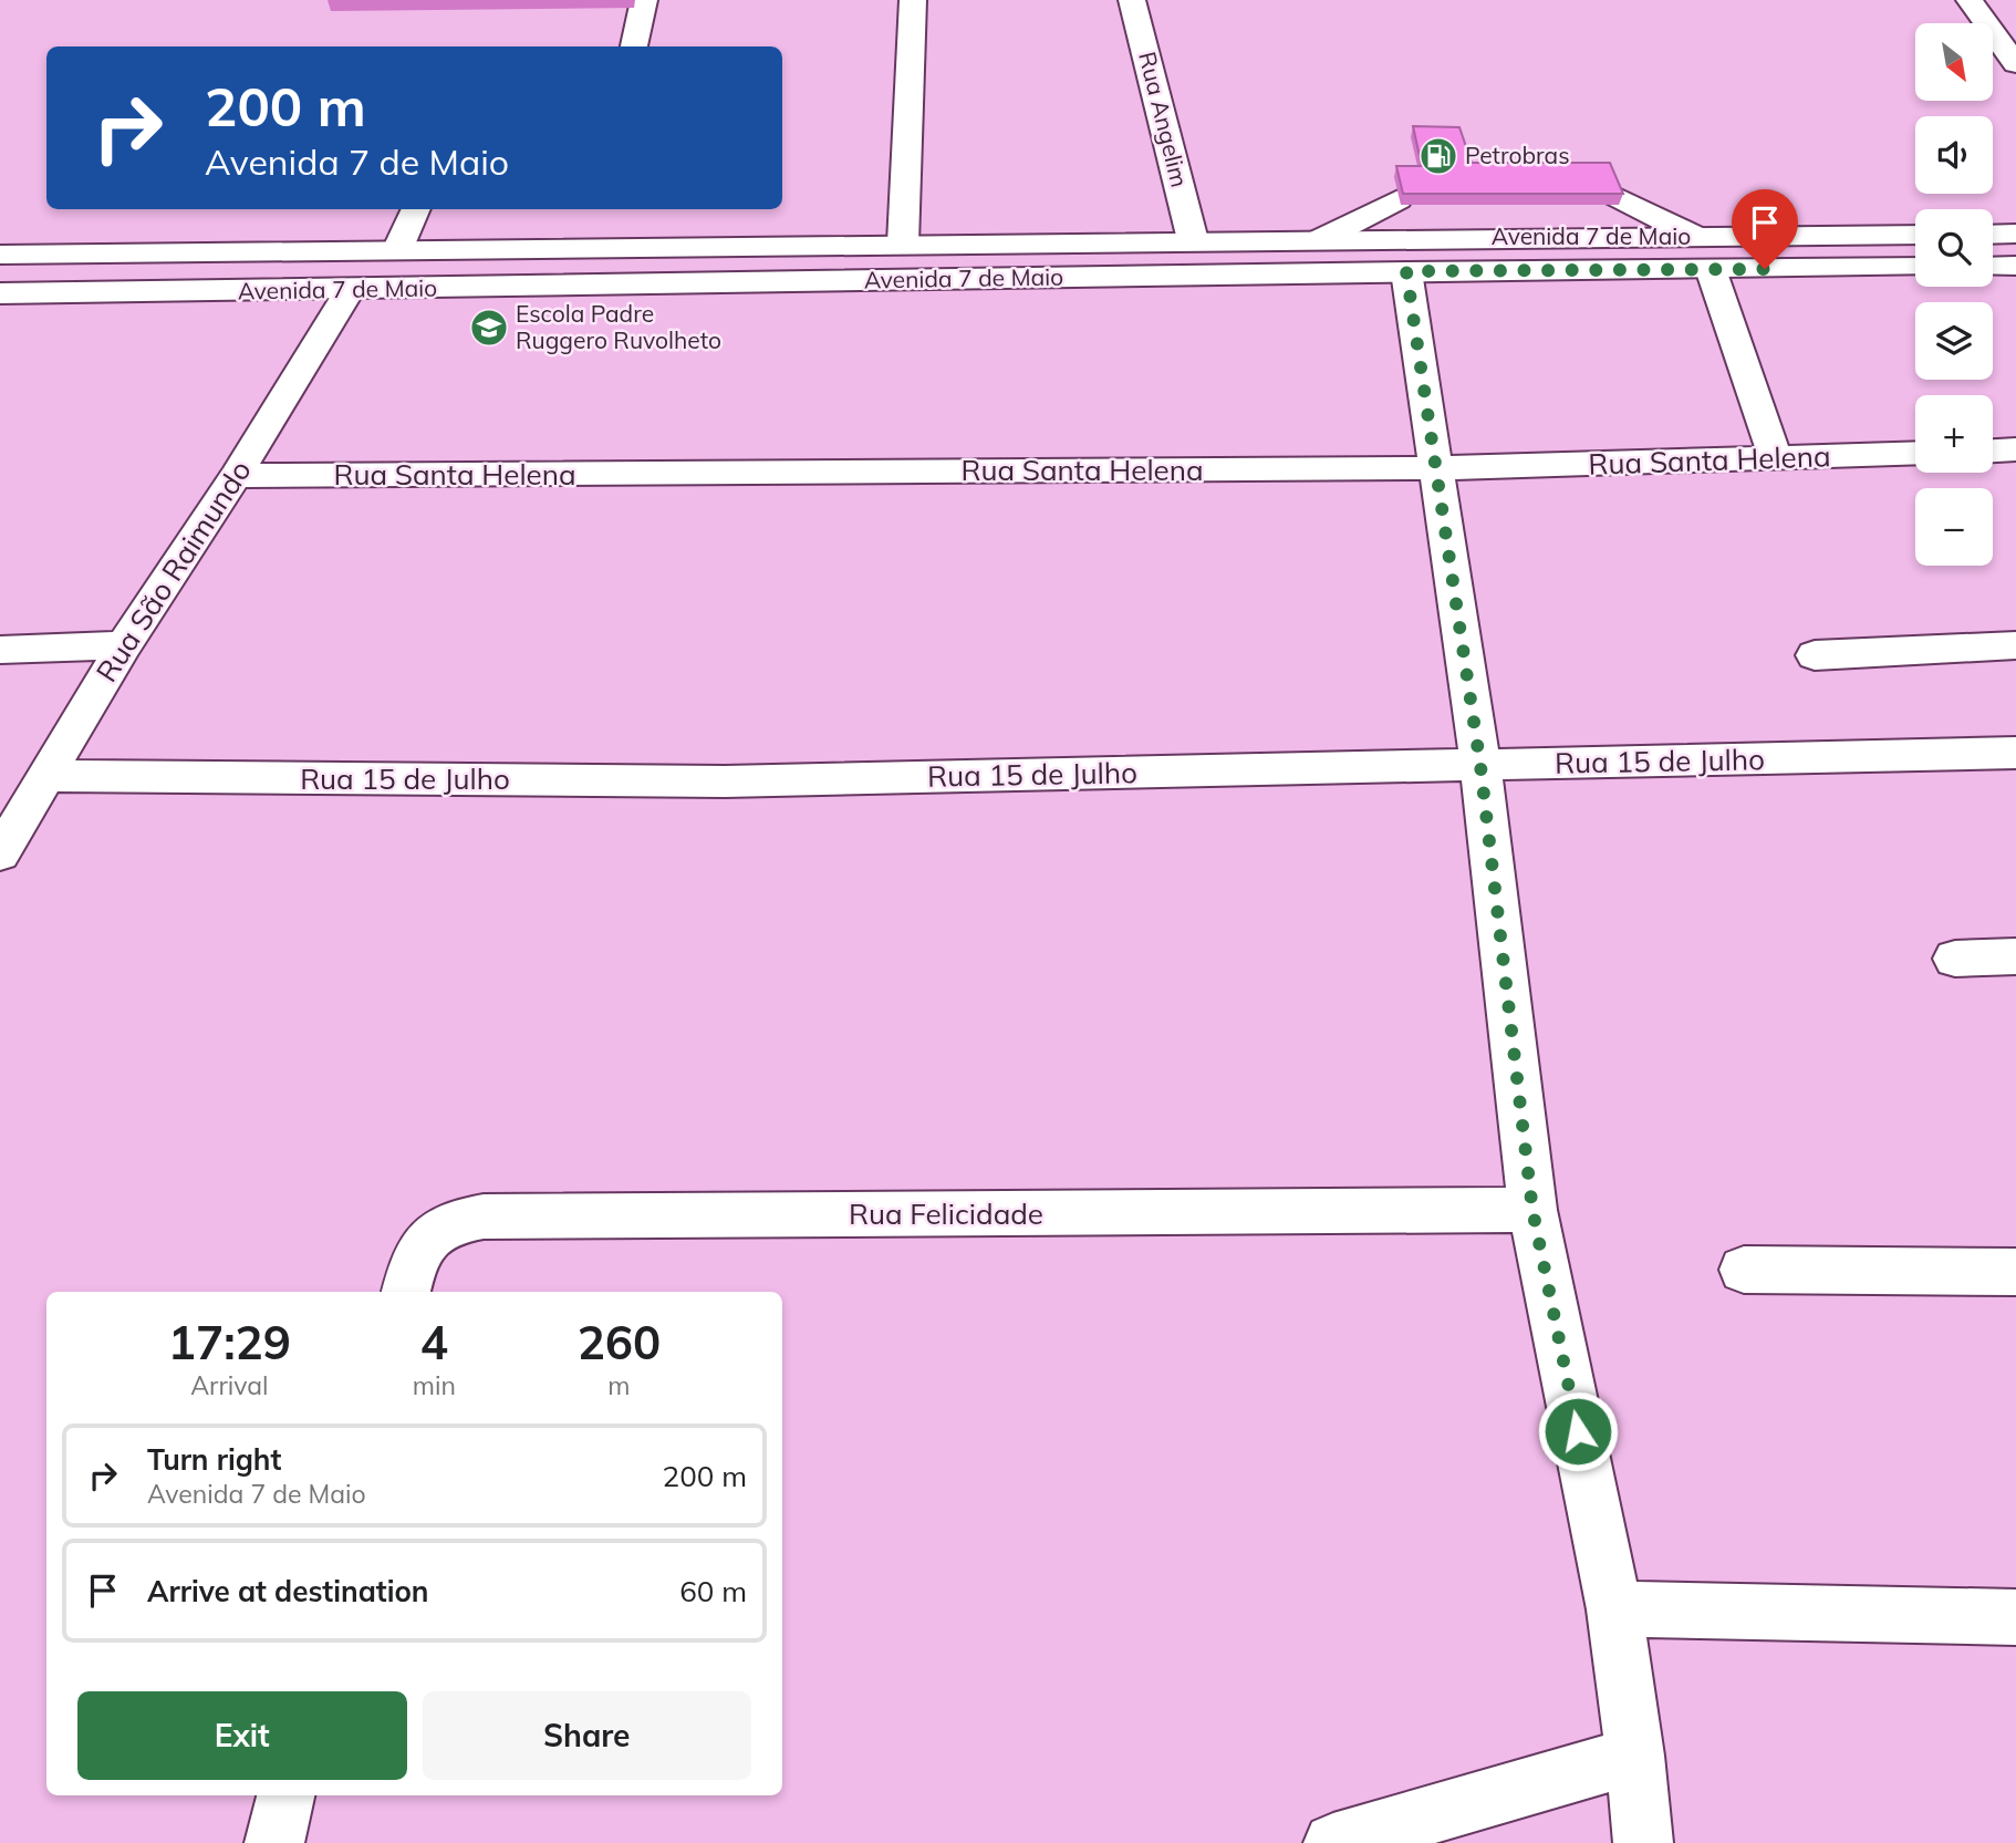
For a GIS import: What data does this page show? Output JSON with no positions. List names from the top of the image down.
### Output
{
  "streets": {
    "street": [
      "Rua Angelim",
      "Avenida 7 de Maio",
      "Rua Santa Helena",
      "Rua São Raimundo",
      "Rua 15 de Julho",
      "Rua Felicidade"
    ]
  },
  "crossings": [
    ["Rua Angelim", "Avenida 7 de Maio"],
    ["Avenida 7 de Maio", "Rua São Raimundo"],
    ["Rua Santa Helena", "Rua São Raimundo"],
    ["Rua São Raimundo", "Rua 15 de Julho"]
  ],
  "places": {
    "fuel station": ["Petrobras"],
    "school or university": ["Escola Padre Ruggero Ruvolheto"]
  },
  "north": "bottom right",
  "page": {
    "map_buttons": ["+", "−"],
    "turn": ["200 m", "Avenida 7 de Maio"],
    "eta": [
      "17:29",
      "Arrival",
      "4",
      "min",
      "260",
      "m"
    ],
    "list": [
      {
        "name": "Turn right",
        "note": "Avenida 7 de Maio",
        "value": "200 m"
      },
      {
        "name": "Arrive at destination",
        "value": "60 m"
      }
    ],
    "buttons": ["Exit", "Share"]
  }
}
